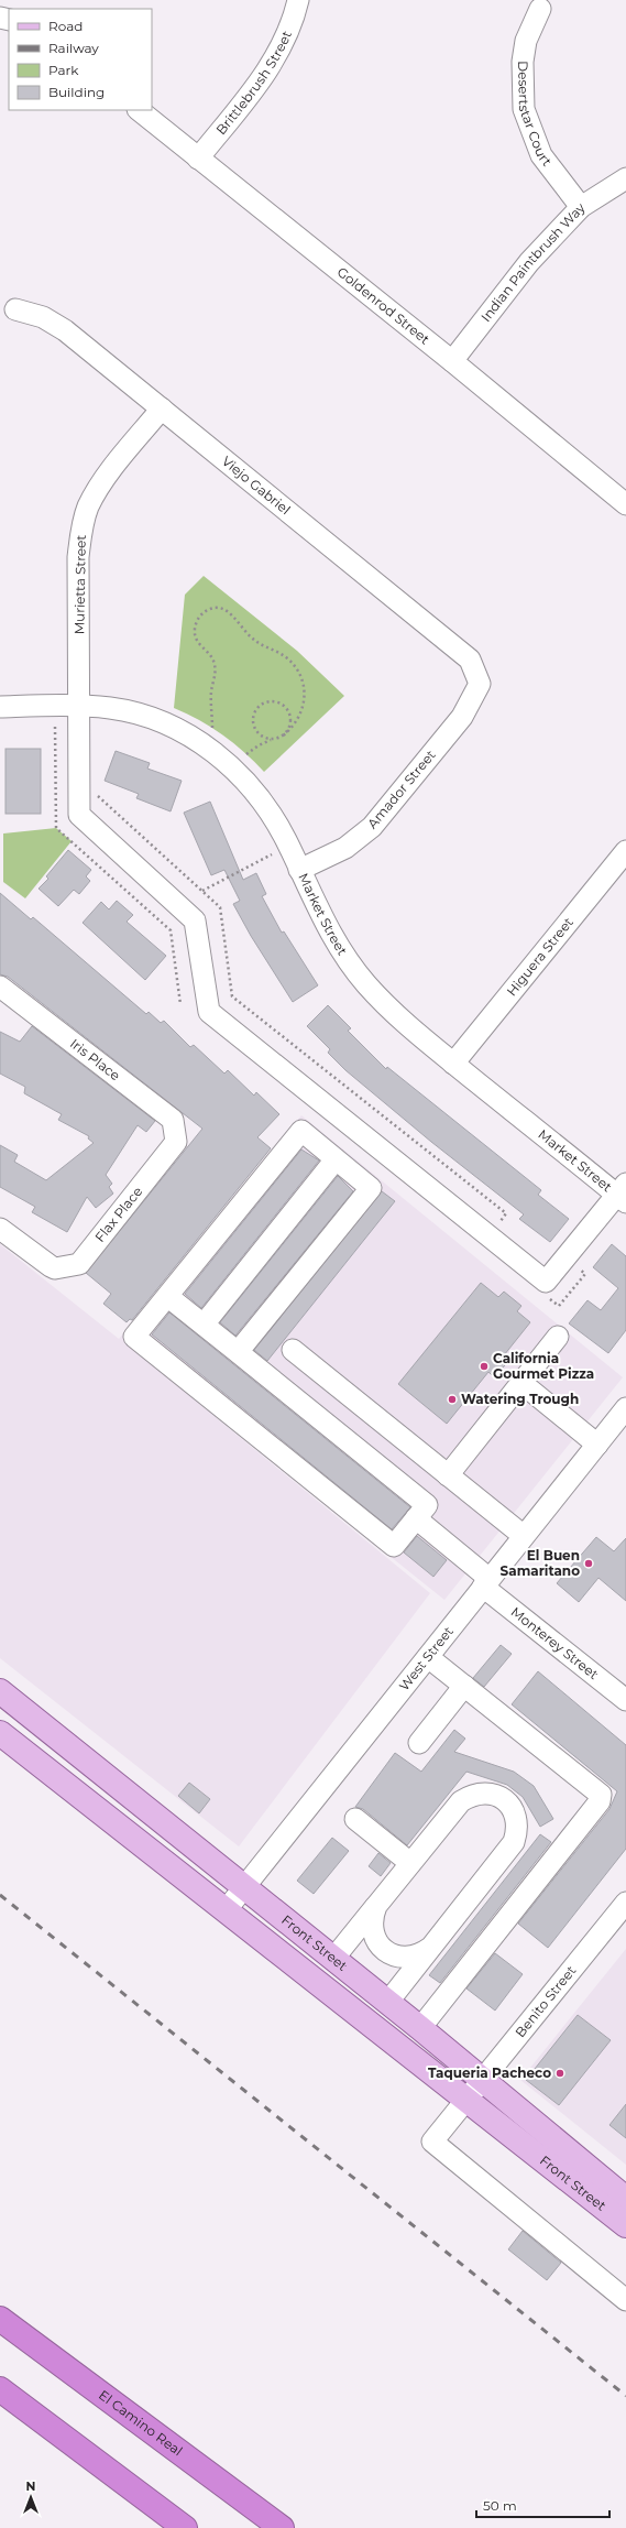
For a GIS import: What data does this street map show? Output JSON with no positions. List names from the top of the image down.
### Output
{
  "streets": {
    "highway": ["El Camino Real"],
    "main road": ["Front Street"],
    "street": [
      "Brittlebrush Street",
      "Desertstar Court",
      "Indian Paintbrush Way",
      "Goldenrod Street",
      "Viejo Gabriel",
      "Murietta Street",
      "Amador Street",
      "Market Street",
      "Higuera Street",
      "Iris Place",
      "Flax Place",
      "Monterey Street",
      "West Street",
      "Benito Street"
    ]
  },
  "crossings": [
    ["Brittlebrush Street", "Goldenrod Street"],
    ["Desertstar Court", "Indian Paintbrush Way"],
    ["Indian Paintbrush Way", "Goldenrod Street"],
    ["Viejo Gabriel", "Murietta Street"],
    ["Viejo Gabriel", "Amador Street"],
    ["Murietta Street", "Market Street"],
    ["Amador Street", "Market Street"],
    ["Market Street", "Higuera Street"],
    ["Iris Place", "Flax Place"],
    ["Monterey Street", "West Street"],
    ["West Street", "Front Street"],
    ["Front Street", "Benito Street"]
  ],
  "places": [
    "California Gourmet Pizza",
    "Watering Trough",
    "El Buen Samaritano",
    "Taqueria Pacheco"
  ],
  "legend": [
    "Road",
    "Railway",
    "Park",
    "Building"
  ],
  "scale_bar": "50 m",
  "north": "top"
}
